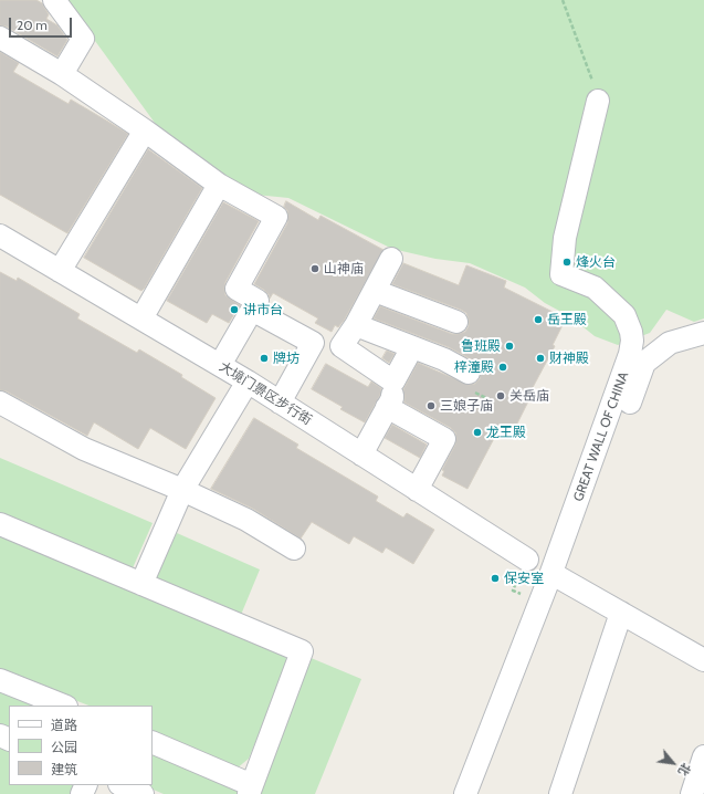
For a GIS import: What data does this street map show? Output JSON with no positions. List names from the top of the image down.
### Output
{
  "streets": {
    "street": ["大境门景区步行街", "GREAT WALL OF CHINA"]
  },
  "places": [
    "烽火台",
    "山神庙",
    "讲市台",
    "岳王殿",
    "鲁班殿",
    "牌坊",
    "财神殿",
    "梓潼殿",
    "关岳庙",
    "三娘子庙",
    "龙王殿",
    "保安室"
  ],
  "legend": ["道路", "公园", "建筑"],
  "scale_bar": "20 m",
  "north": "bottom right"
}
